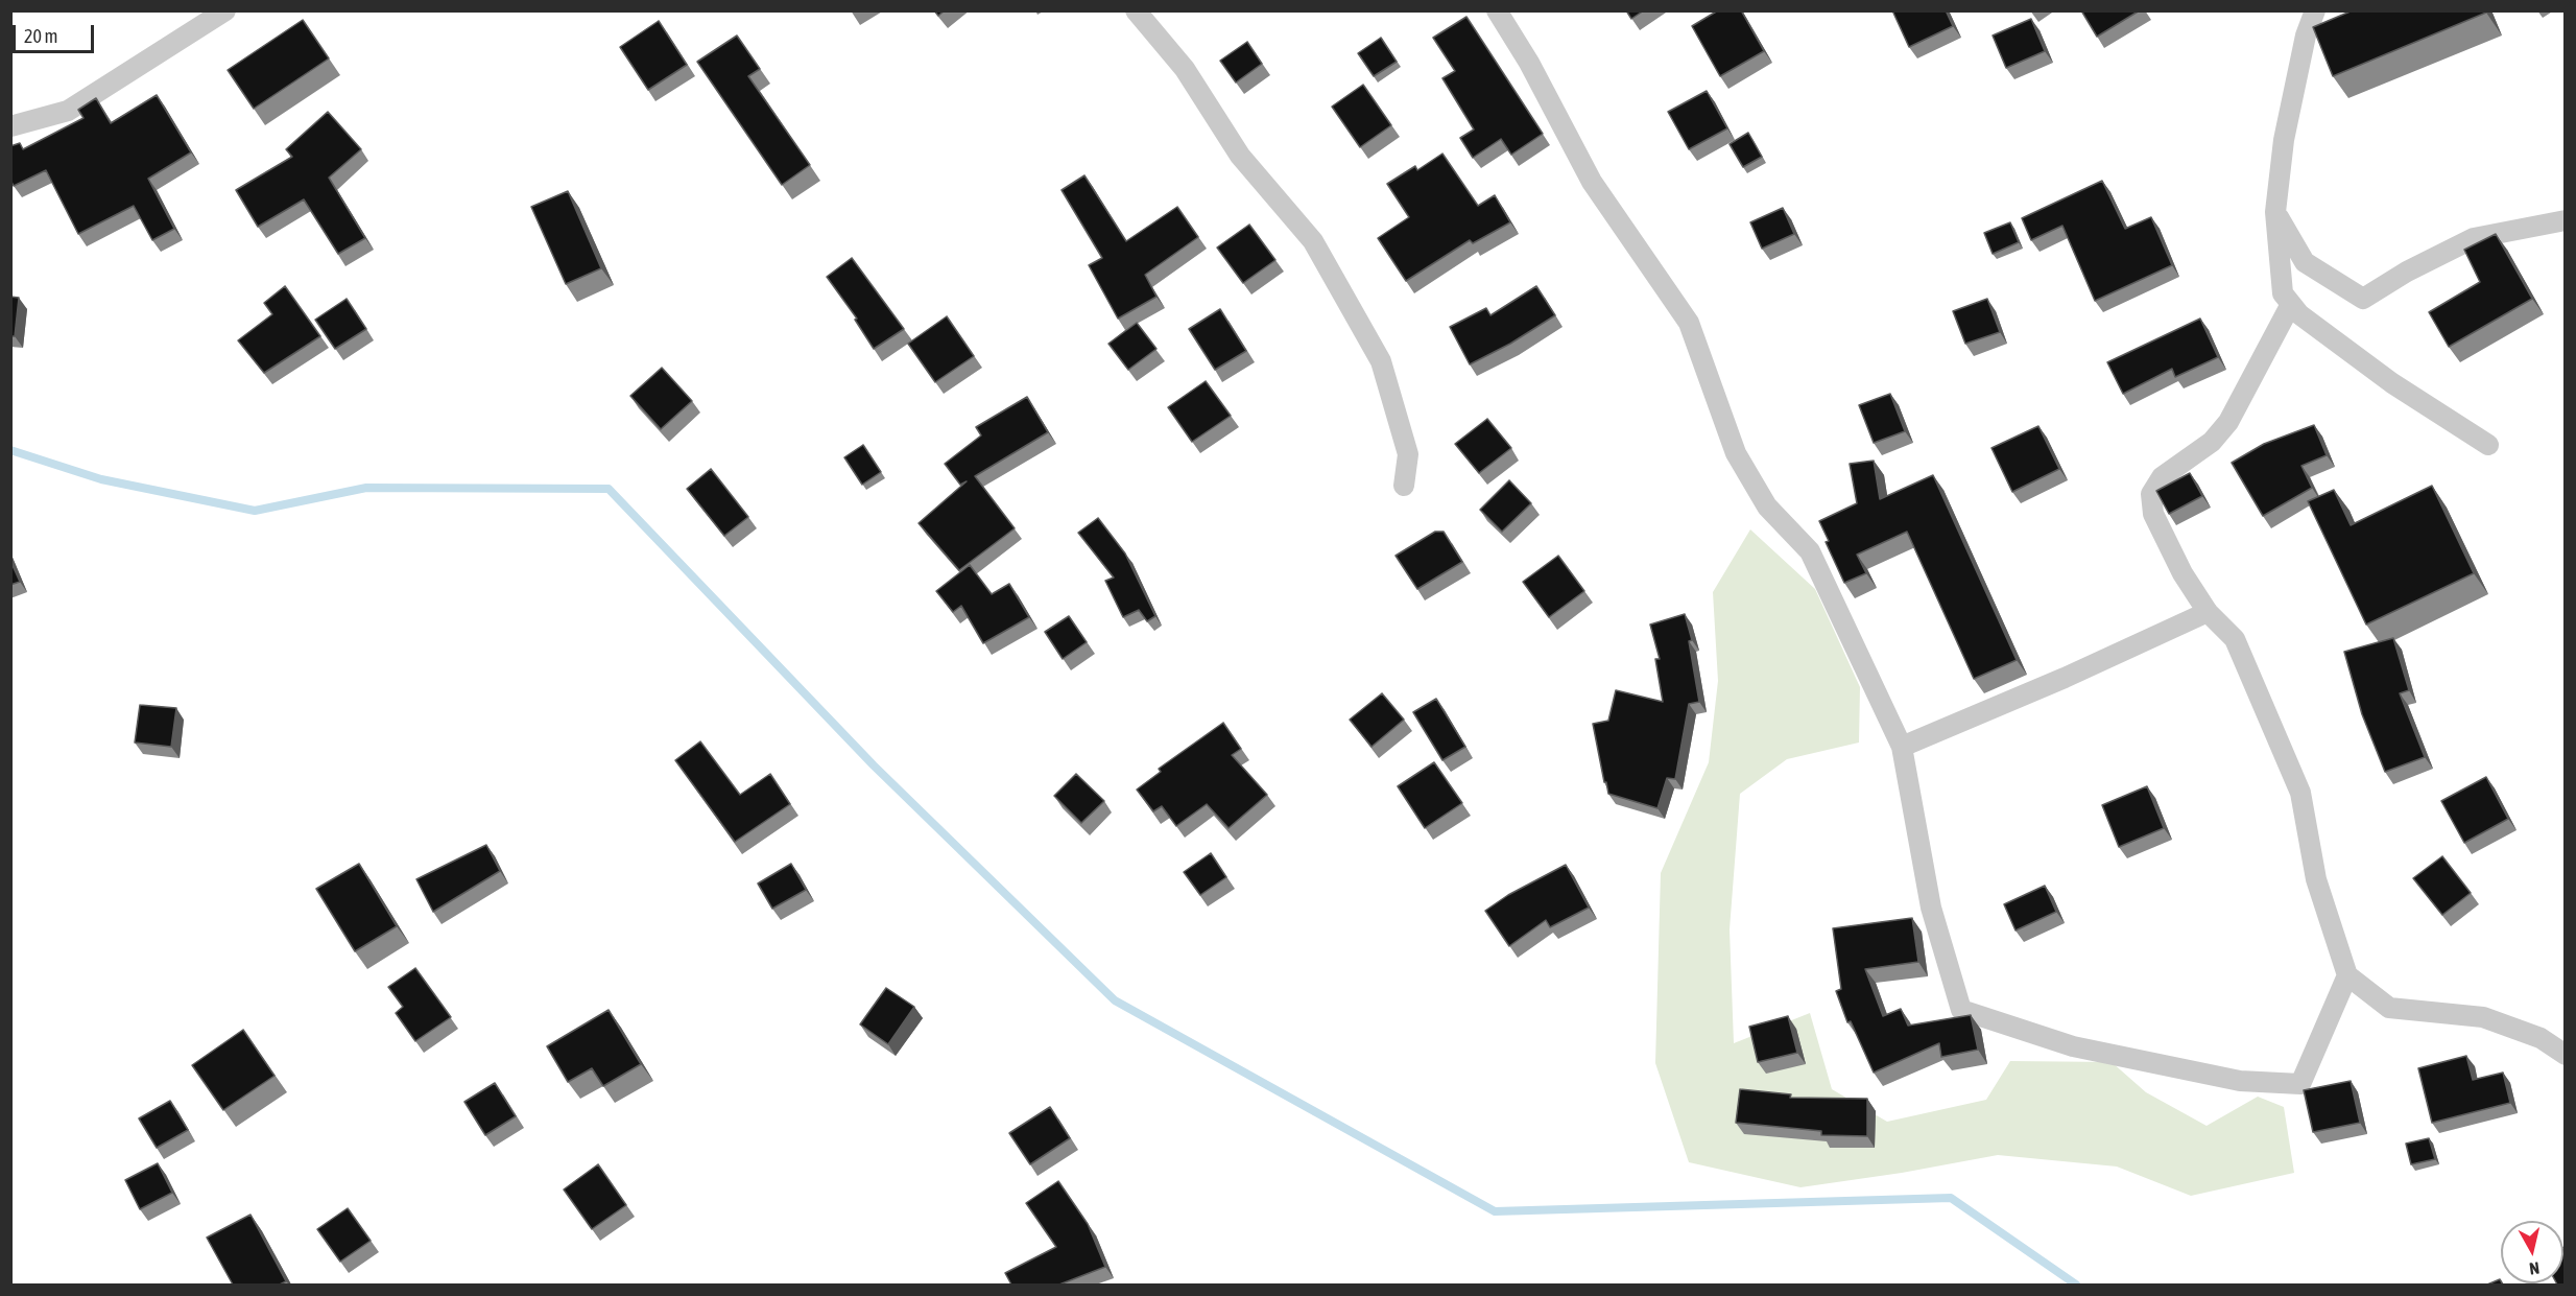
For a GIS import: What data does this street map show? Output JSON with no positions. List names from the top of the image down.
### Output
{
  "scale_bar": "20 m",
  "north": "bottom"
}
